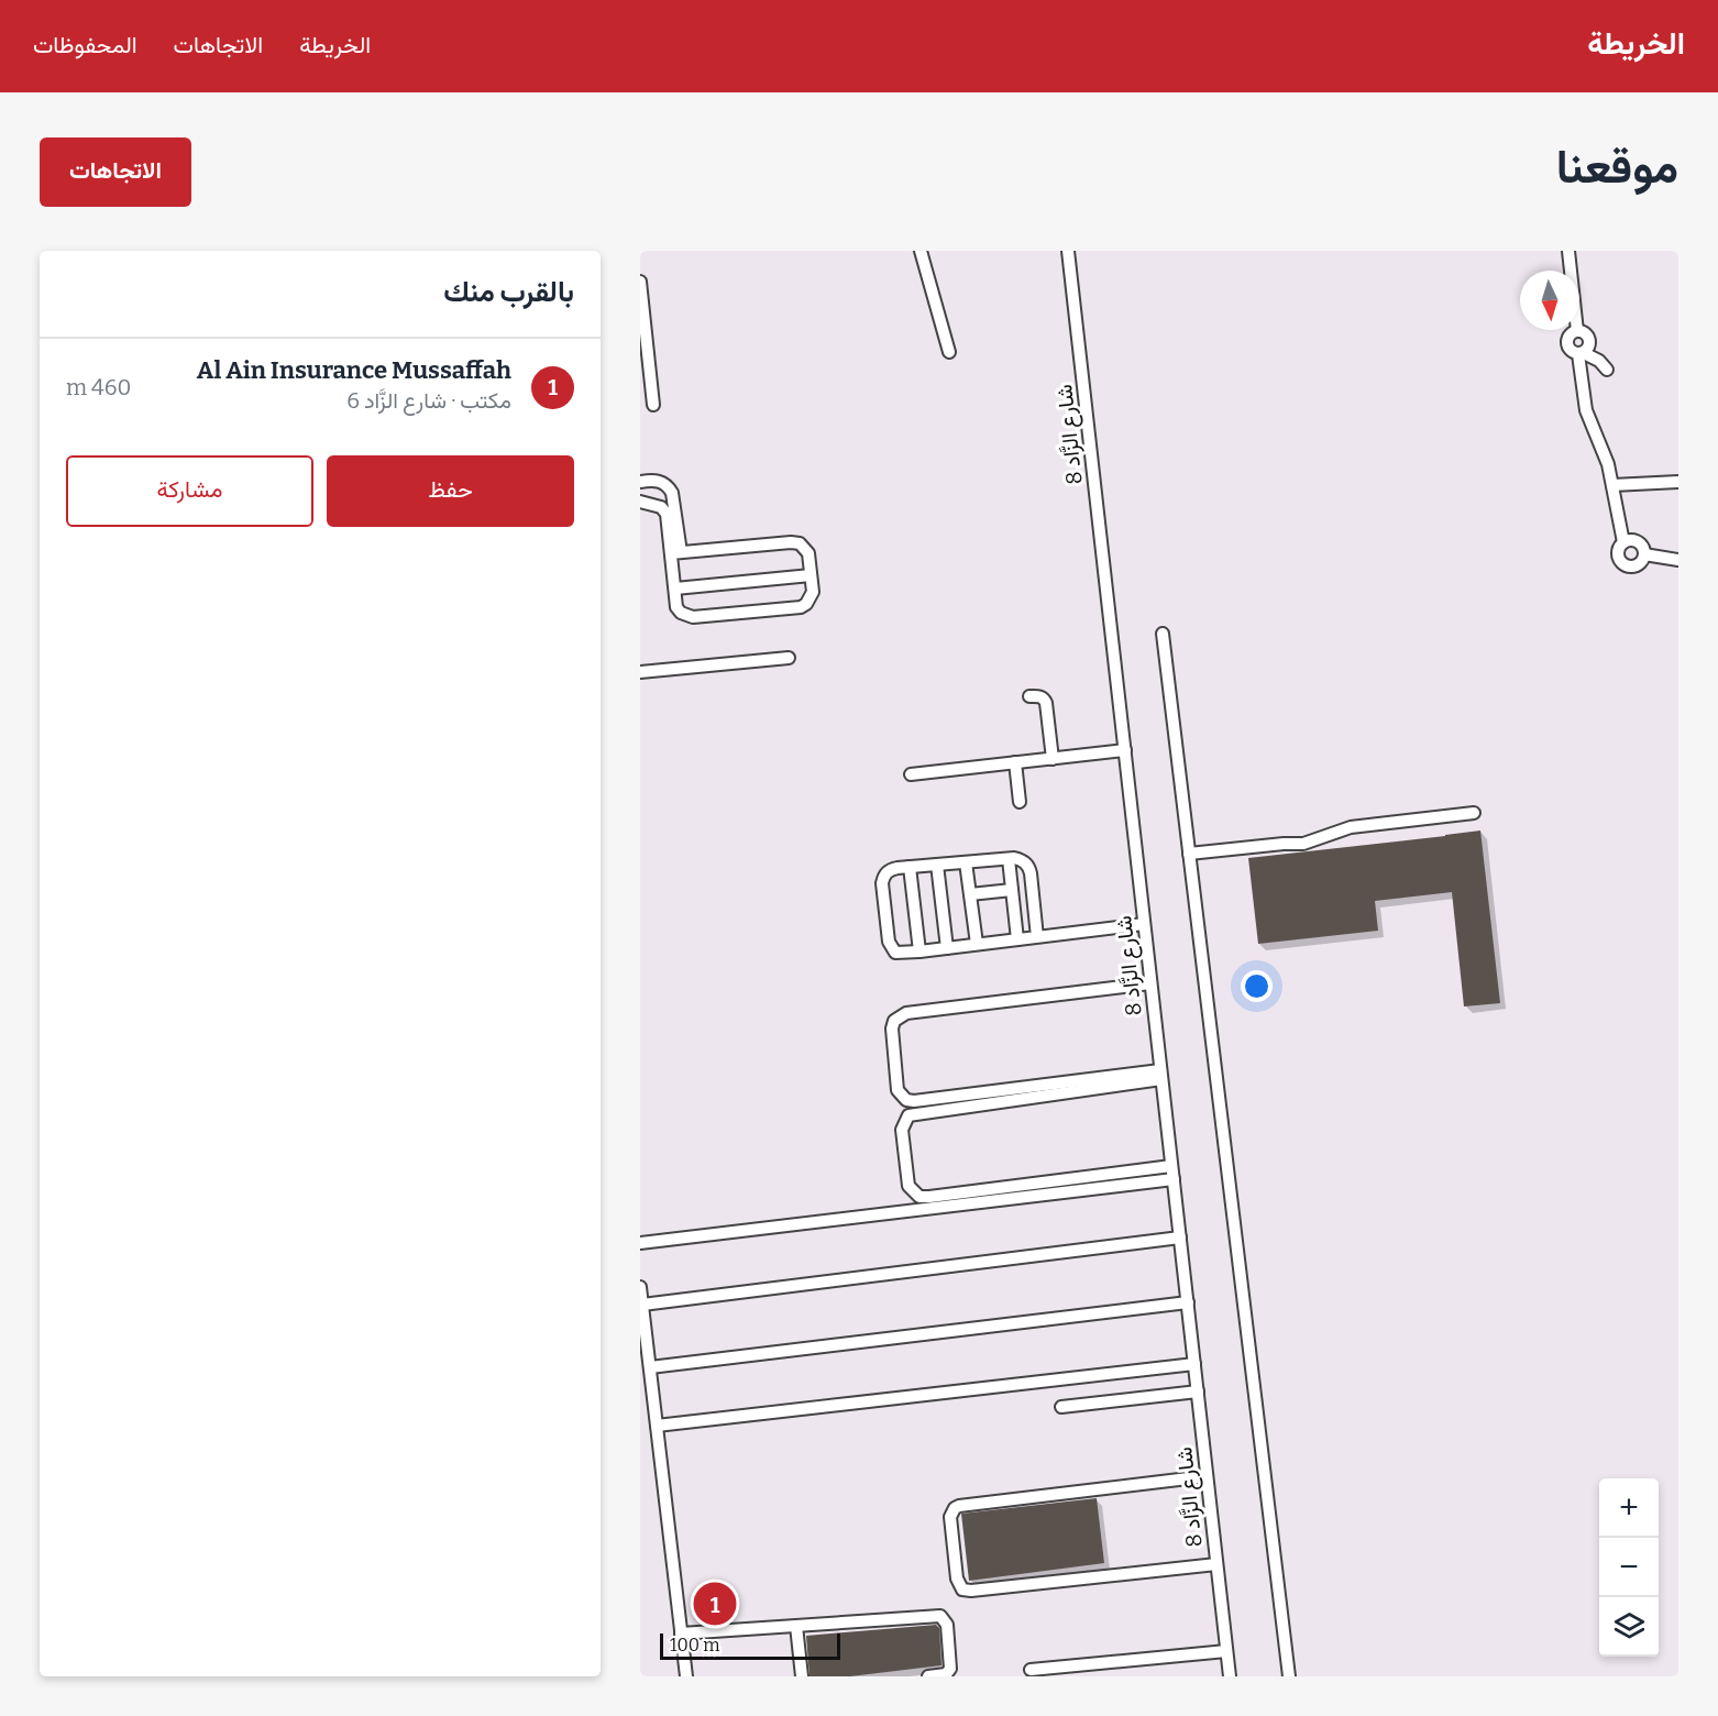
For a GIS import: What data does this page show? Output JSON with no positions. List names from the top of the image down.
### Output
{
  "streets": {
    "street": ["شارع الزَّاد 8"]
  },
  "scale_bar": "100 m",
  "north": "bottom",
  "page": {
    "header": "الخريطة",
    "nav": ["الخريطة", "الاتجاهات", "المحفوظات"],
    "title": "موقعنا",
    "buttons": [
      "الاتجاهات",
      ["حفظ", "مشاركة"]
    ],
    "heading": "بالقرب منك",
    "list": [
      {
        "mark": "1",
        "name": "Al Ain Insurance Mussaffah",
        "note": "مكتب · شارع الزَّاد 6",
        "value": "460 m"
      }
    ],
    "map_buttons": ["+", "−"],
    "pins": "1",
    "scale": "100 m"
  }
}
